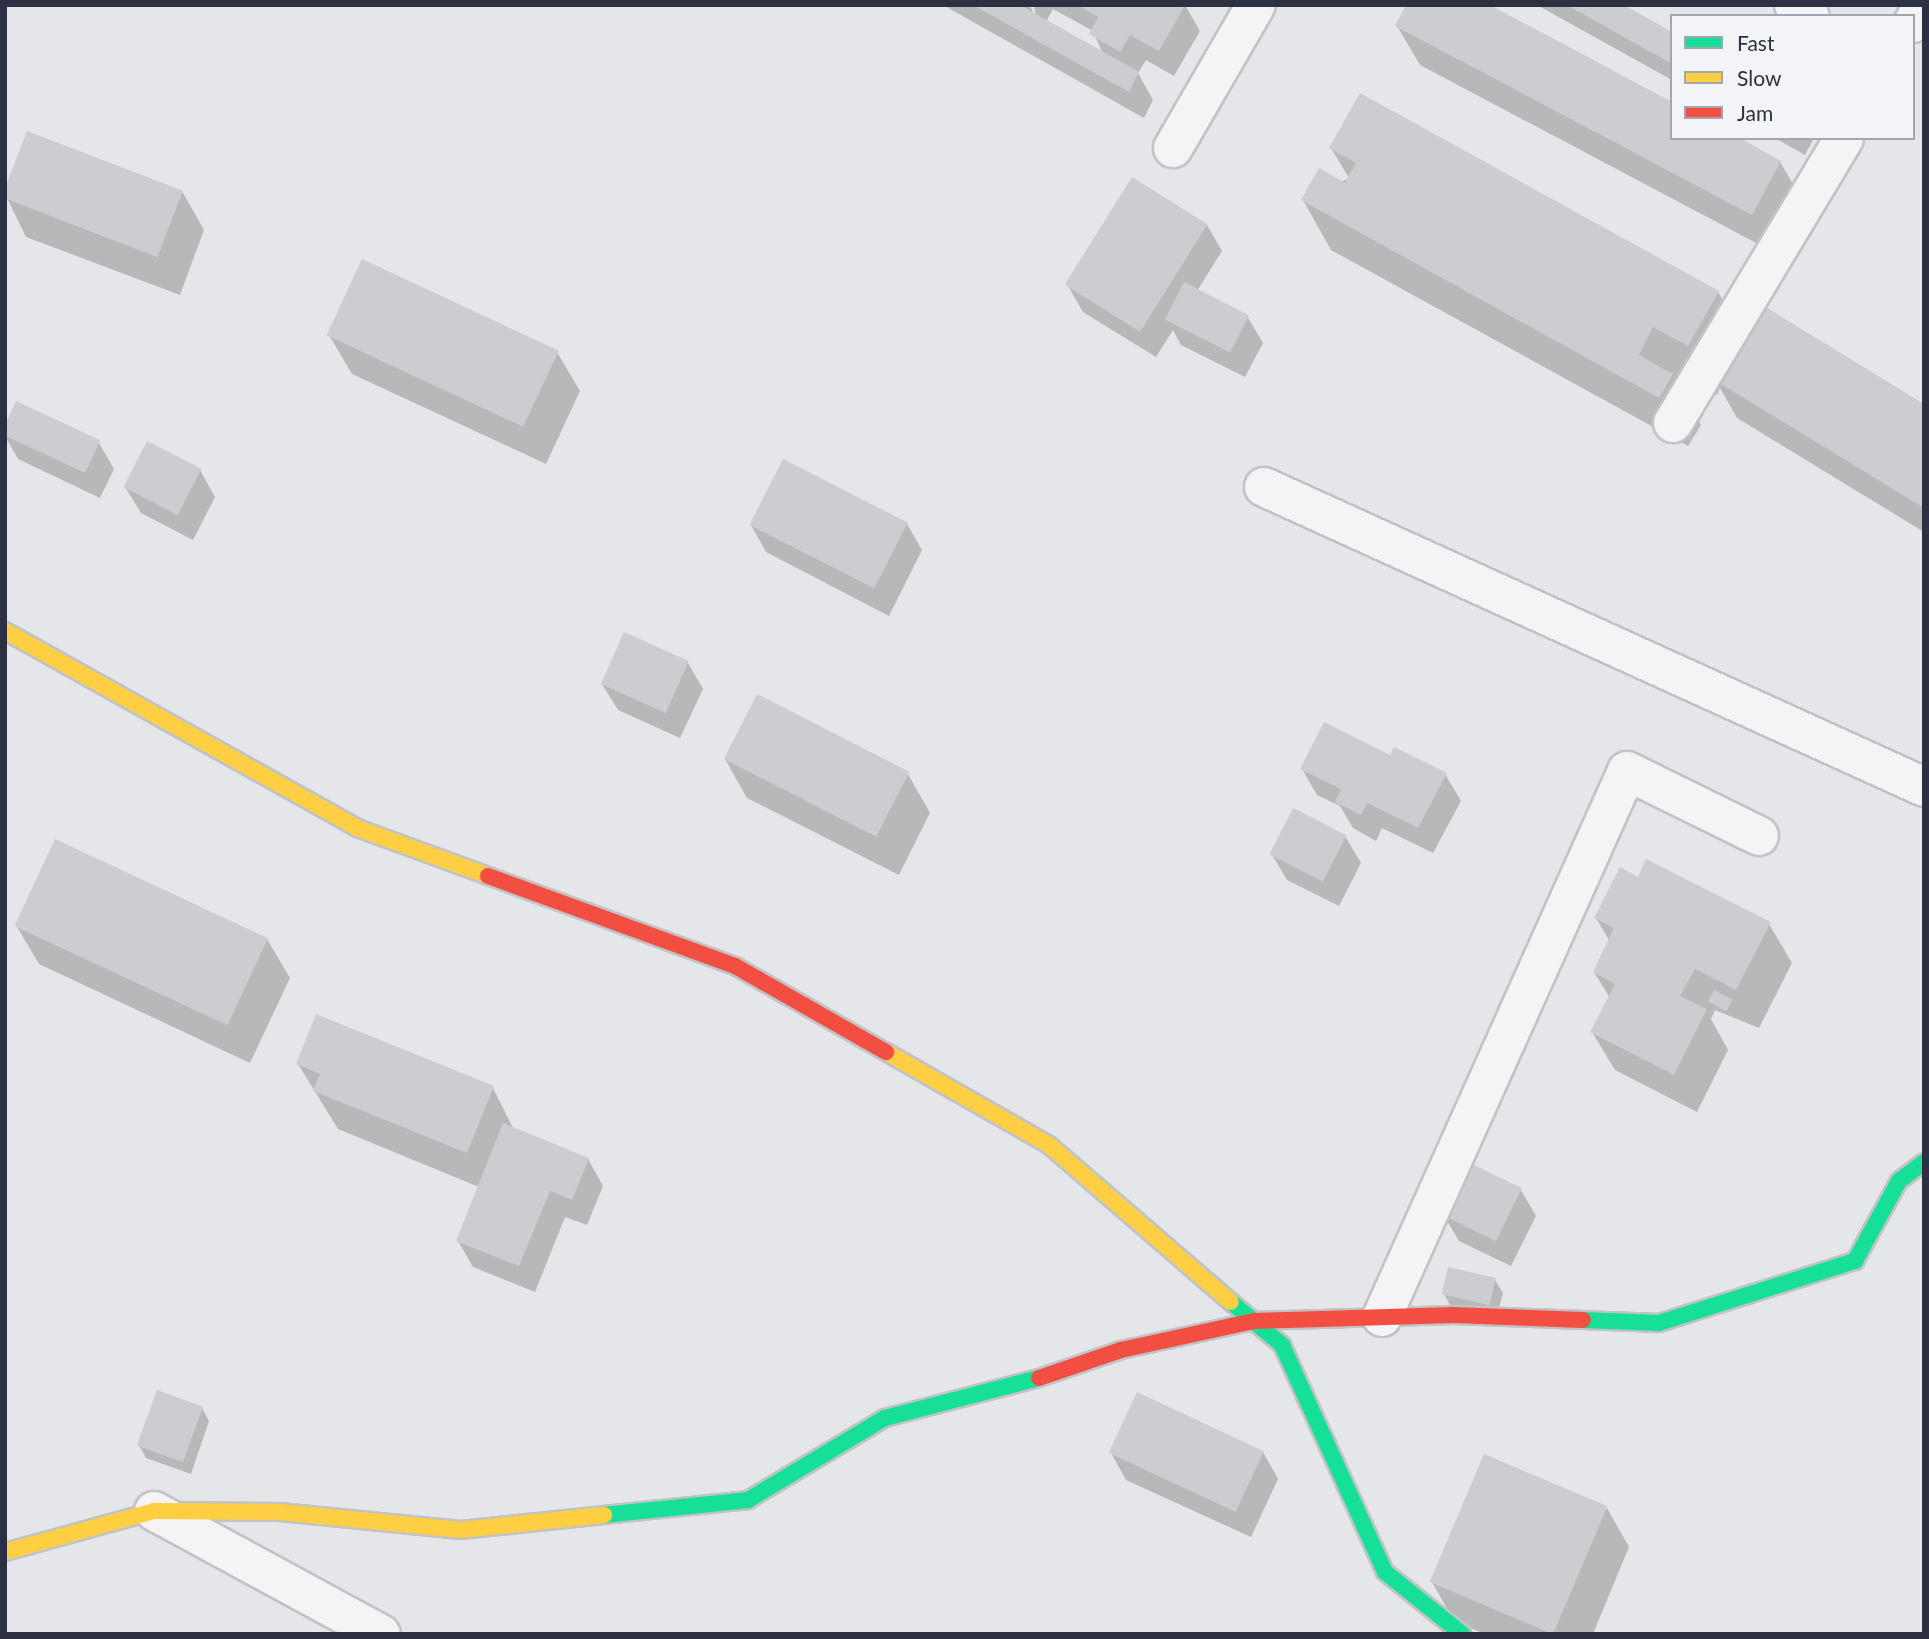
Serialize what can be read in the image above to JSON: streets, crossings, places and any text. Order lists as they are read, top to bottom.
{
  "legend": ["Fast", "Slow", "Jam"]
}
